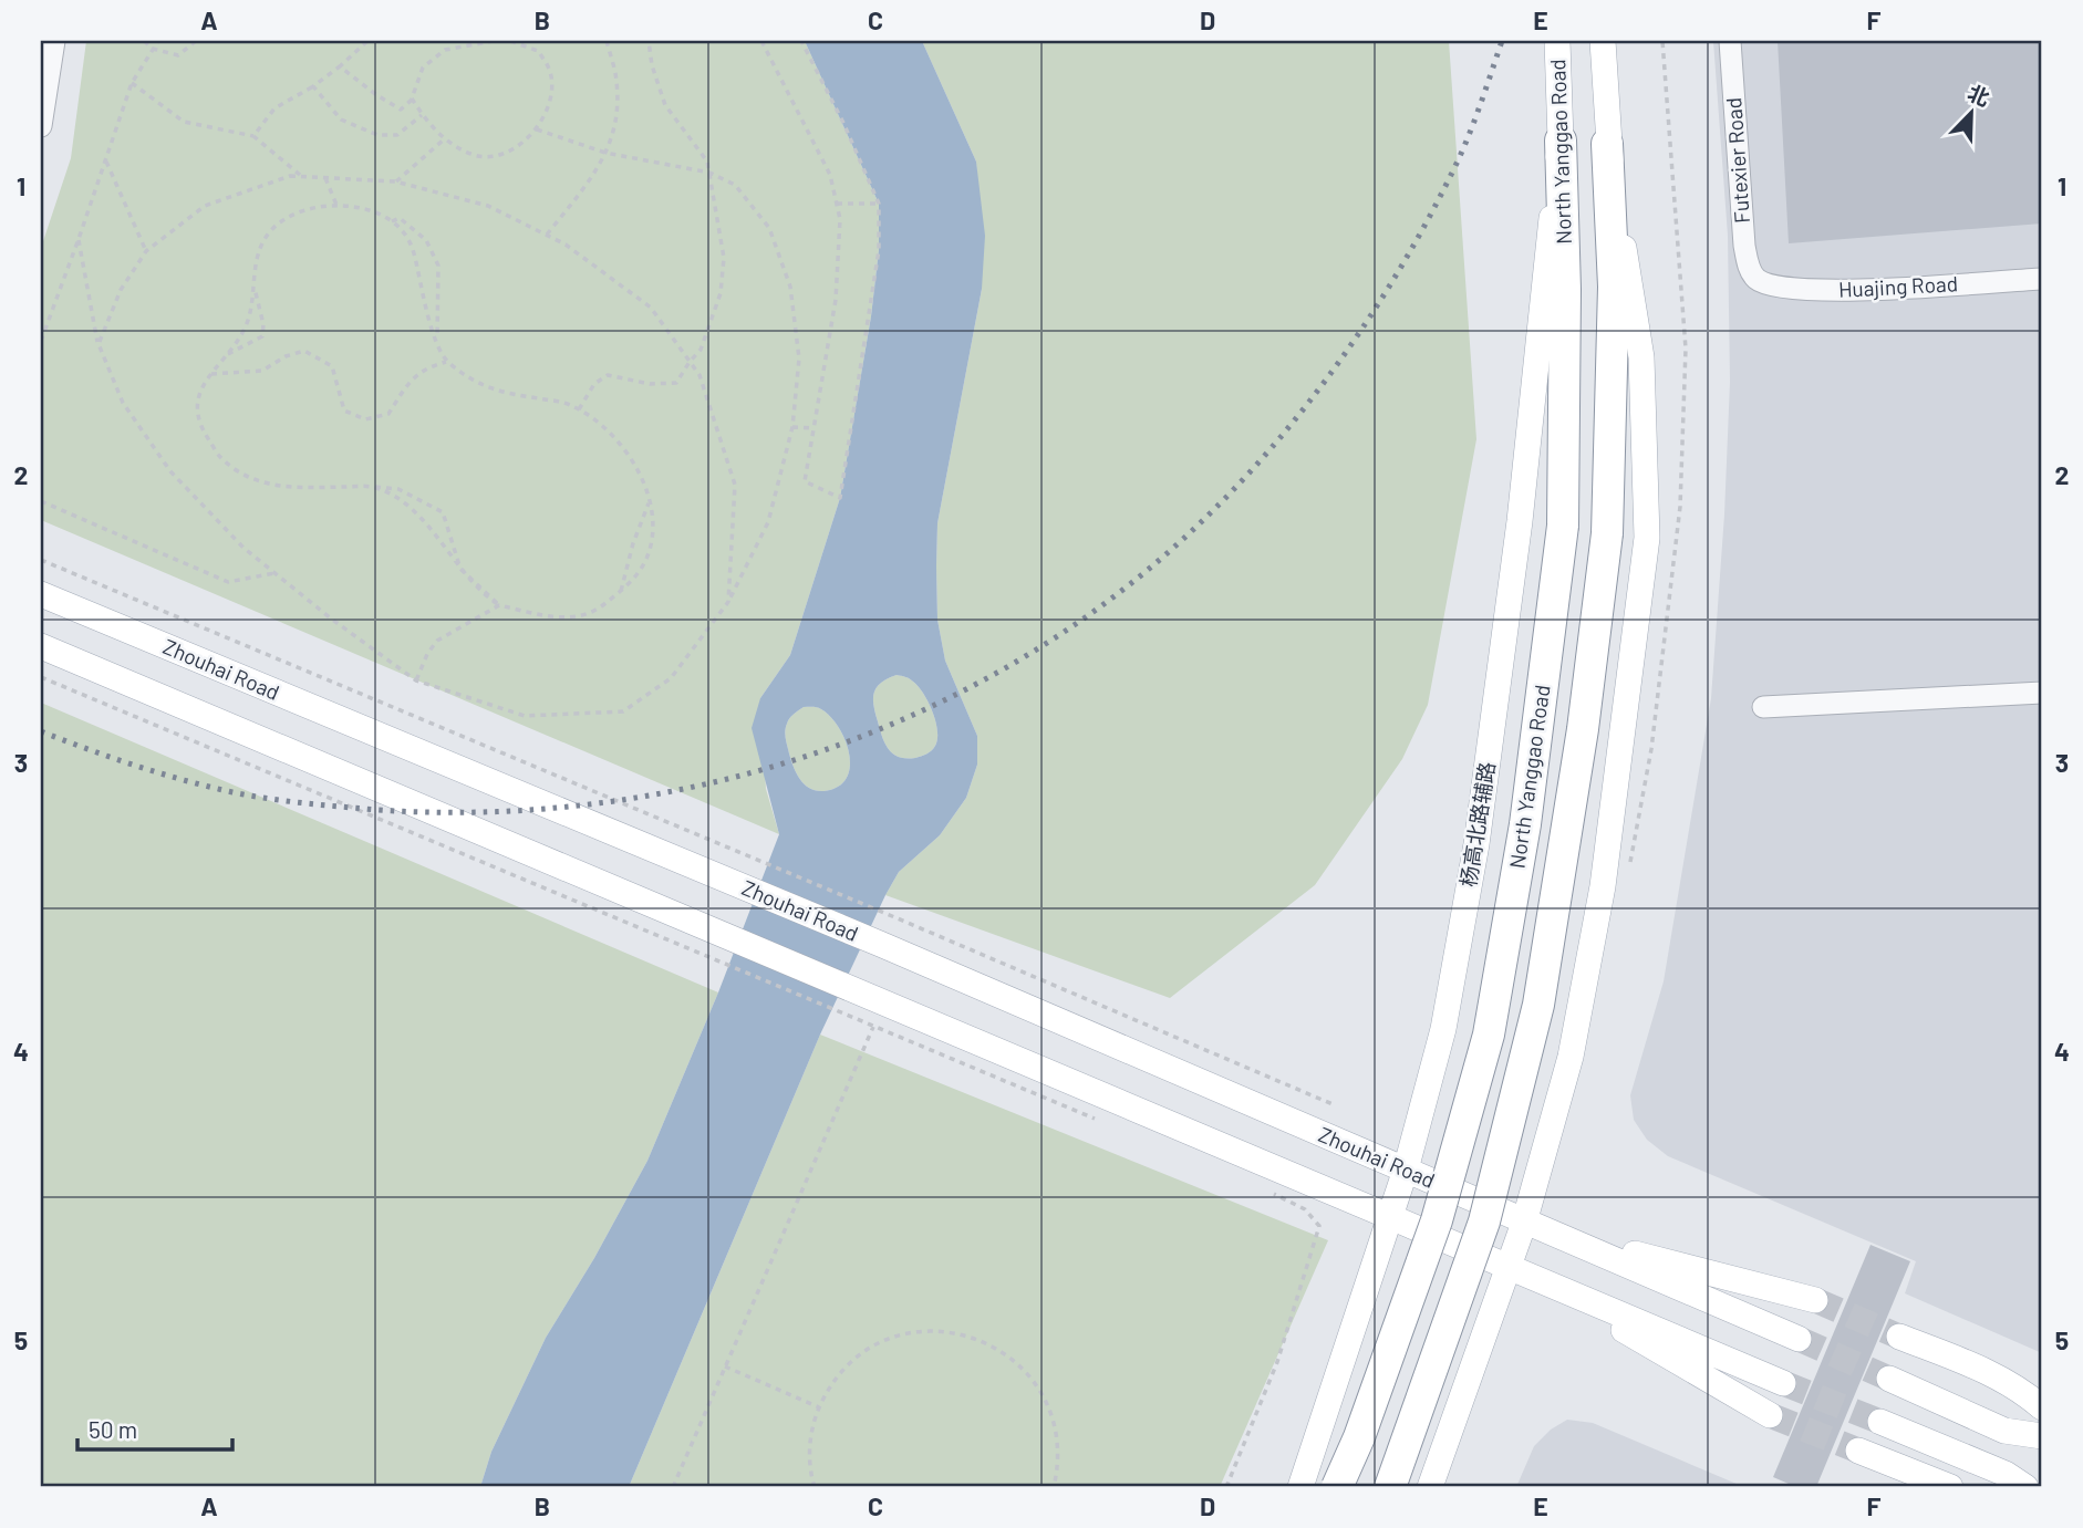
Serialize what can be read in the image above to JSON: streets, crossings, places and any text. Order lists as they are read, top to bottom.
{
  "streets": {
    "highway": ["North Yanggao Road"],
    "main road": ["Zhouhai Road", "杨高北路辅路"],
    "street": ["Futexier Road", "Huajing Road"]
  },
  "crossings": [
    ["North Yanggao Road", "杨高北路辅路"],
    ["Futexier Road", "Huajing Road"],
    ["Zhouhai Road", "杨高北路辅路"]
  ],
  "scale_bar": "50 m",
  "north": "top right",
  "grid": {
    "columns": [
      "A",
      "B",
      "C",
      "D",
      "E",
      "F"
    ],
    "rows": [
      "1",
      "2",
      "3",
      "4",
      "5"
    ]
  }
}
